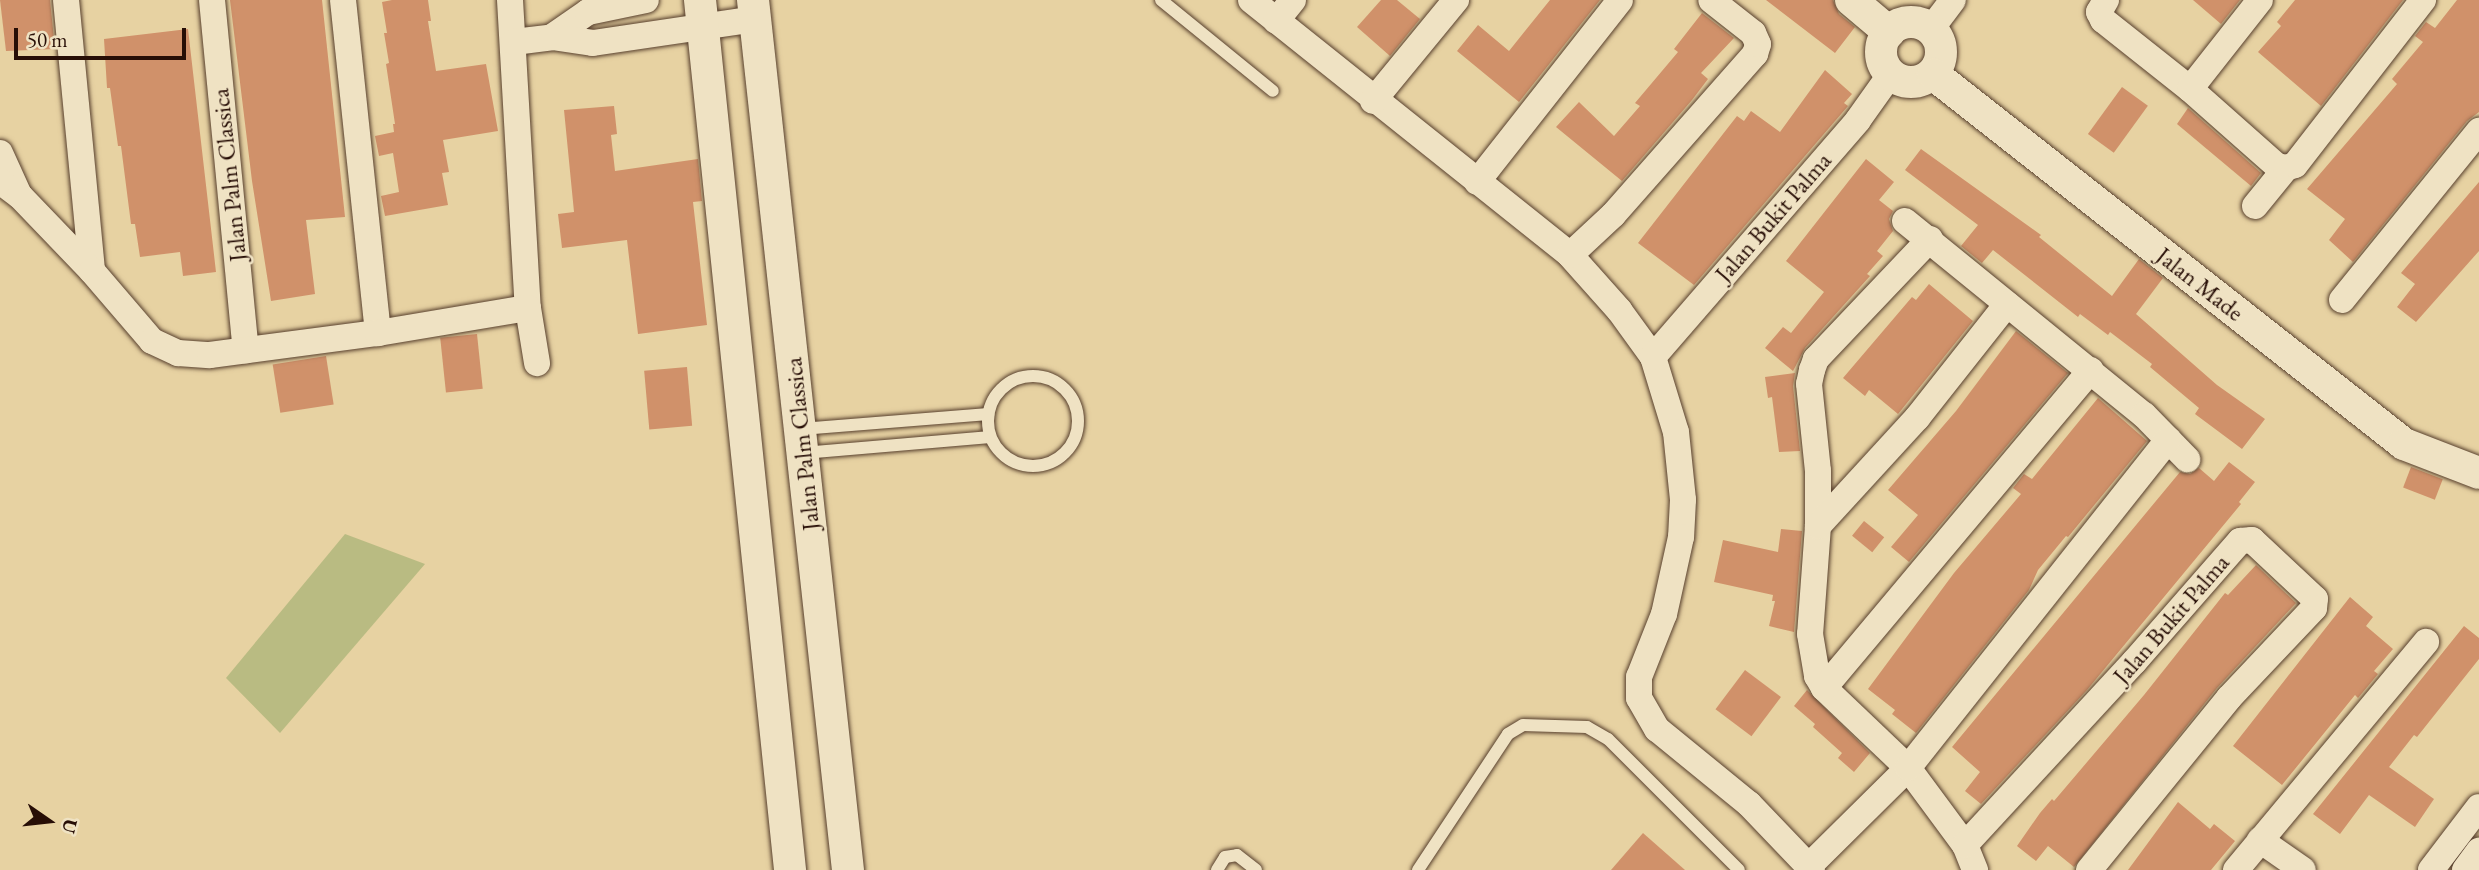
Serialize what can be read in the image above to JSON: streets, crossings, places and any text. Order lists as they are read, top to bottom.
{
  "streets": {
    "street": ["Jalan Palm Classica", "Jalan Bukit Palma", "Jalan Made"]
  },
  "crossings": [
    ["Jalan Bukit Palma", "Jalan Made"]
  ],
  "scale_bar": "50 m",
  "north": "right"
}
